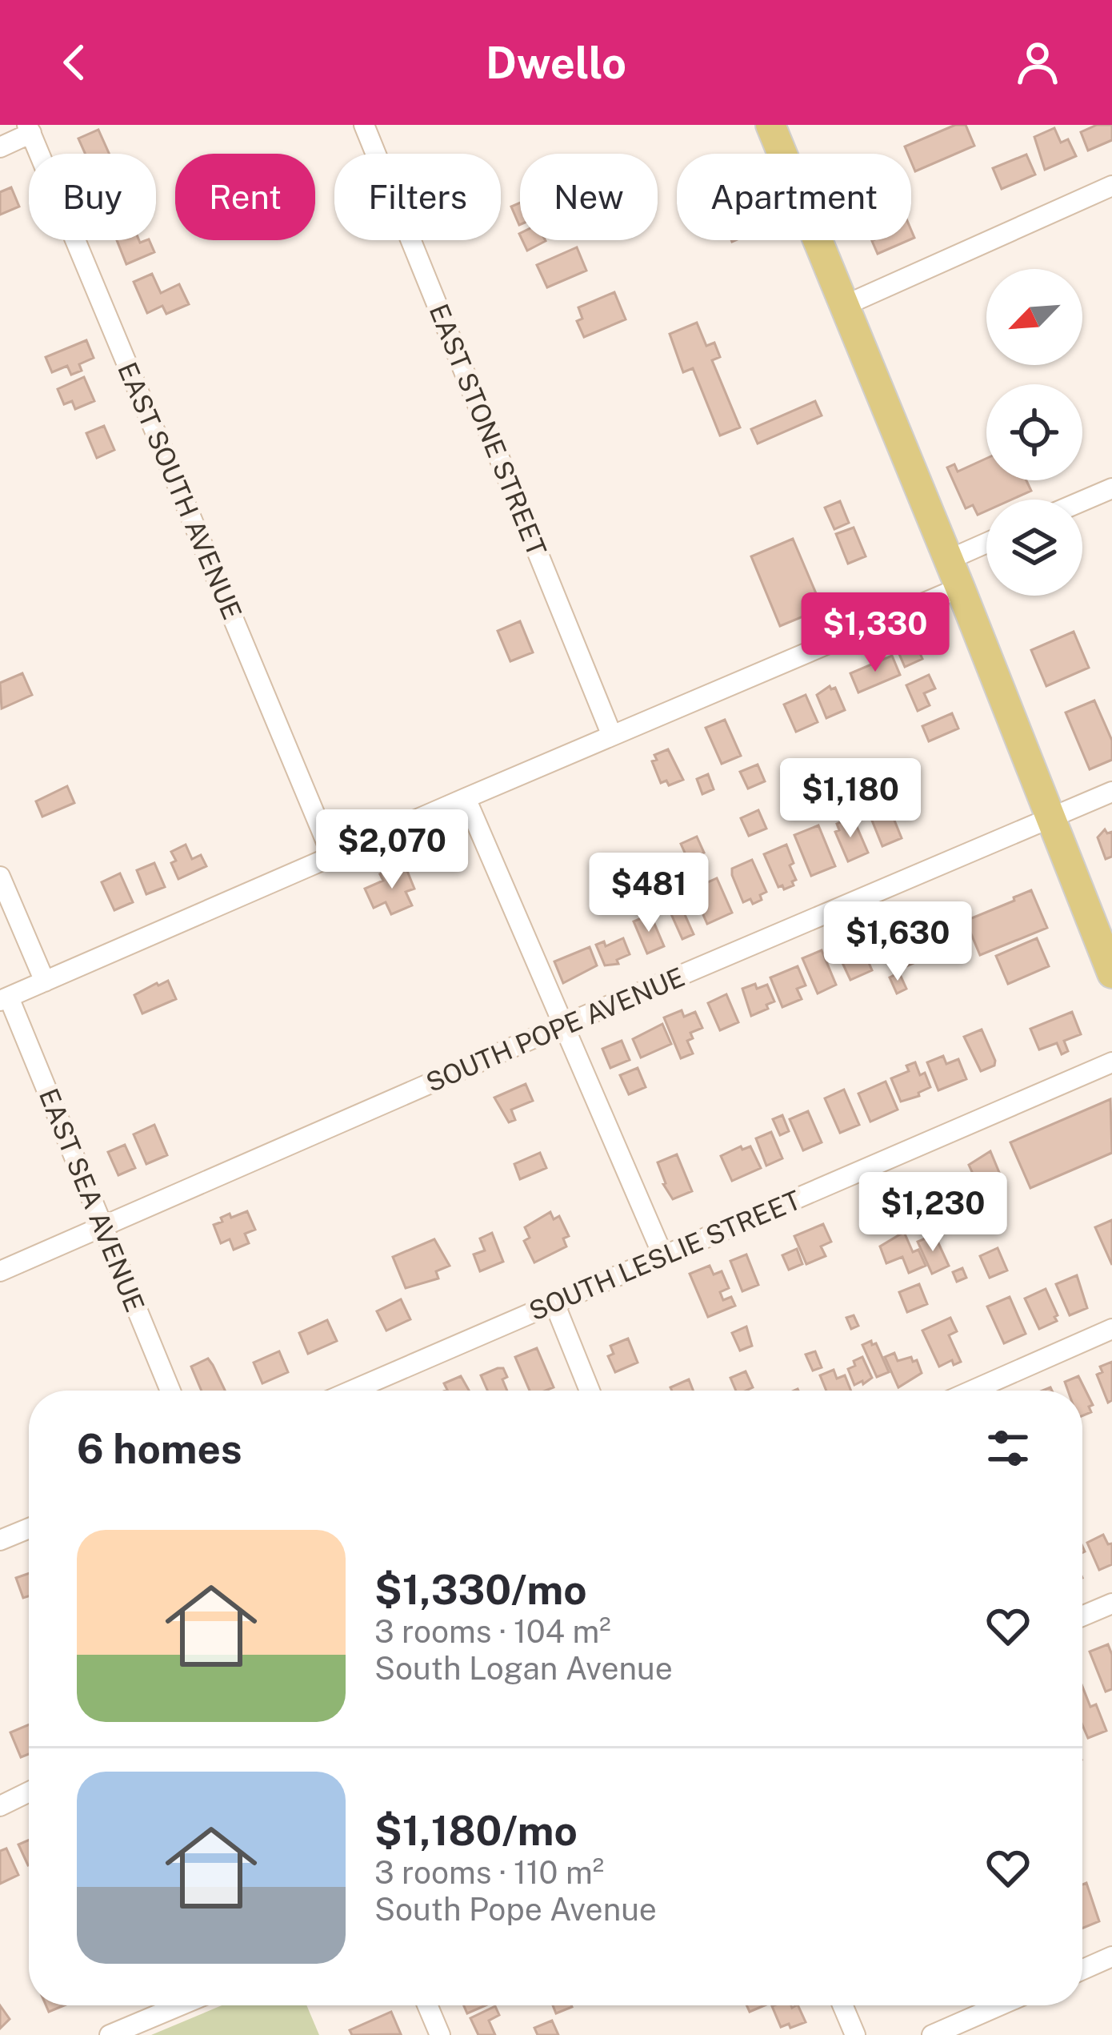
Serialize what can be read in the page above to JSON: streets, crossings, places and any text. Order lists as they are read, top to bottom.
{
  "streets": {
    "street": [
      "EAST STONE STREET",
      "EAST SOUTH AVENUE",
      "SOUTH POPE AVENUE",
      "EAST SEA AVENUE",
      "SOUTH LESLIE STREET"
    ]
  },
  "crossings": [
    ["SOUTH POPE AVENUE", "EAST SEA AVENUE"]
  ],
  "north": "bottom left",
  "page": {
    "header": "Dwello",
    "chip": [
      "Buy",
      "Rent",
      "Filters",
      "New",
      "Apartment"
    ],
    "price": [
      "$1,330",
      "$1,180",
      "$2,070",
      "$481",
      "$1,630",
      "$1,230"
    ],
    "heading": "6 homes",
    "list": [
      {
        "name": "$1,330/mo",
        "note": "3 rooms · 104 m² · South Logan Avenue"
      },
      {
        "name": "$1,180/mo",
        "note": "3 rooms · 110 m² · South Pope Avenue"
      }
    ]
  }
}
